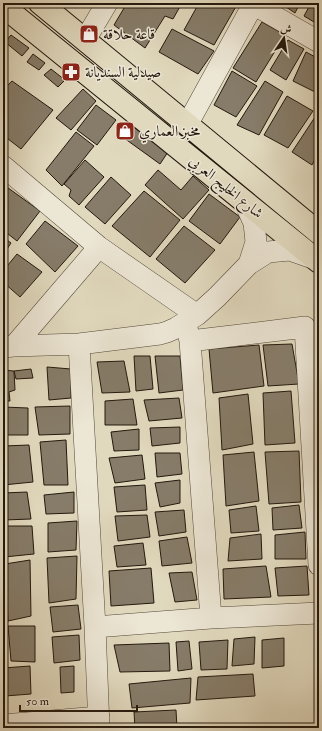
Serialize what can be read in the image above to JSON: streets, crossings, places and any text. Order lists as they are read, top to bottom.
{
  "streets": {
    "main road": ["شارع الخليج العربي"]
  },
  "places": {
    "shop": ["قاعة حلاقة", "مخبز العماري"],
    "pharmacy": ["صيدلية السنديانة"]
  },
  "scale_bar": "50 m",
  "north": "top"
}
